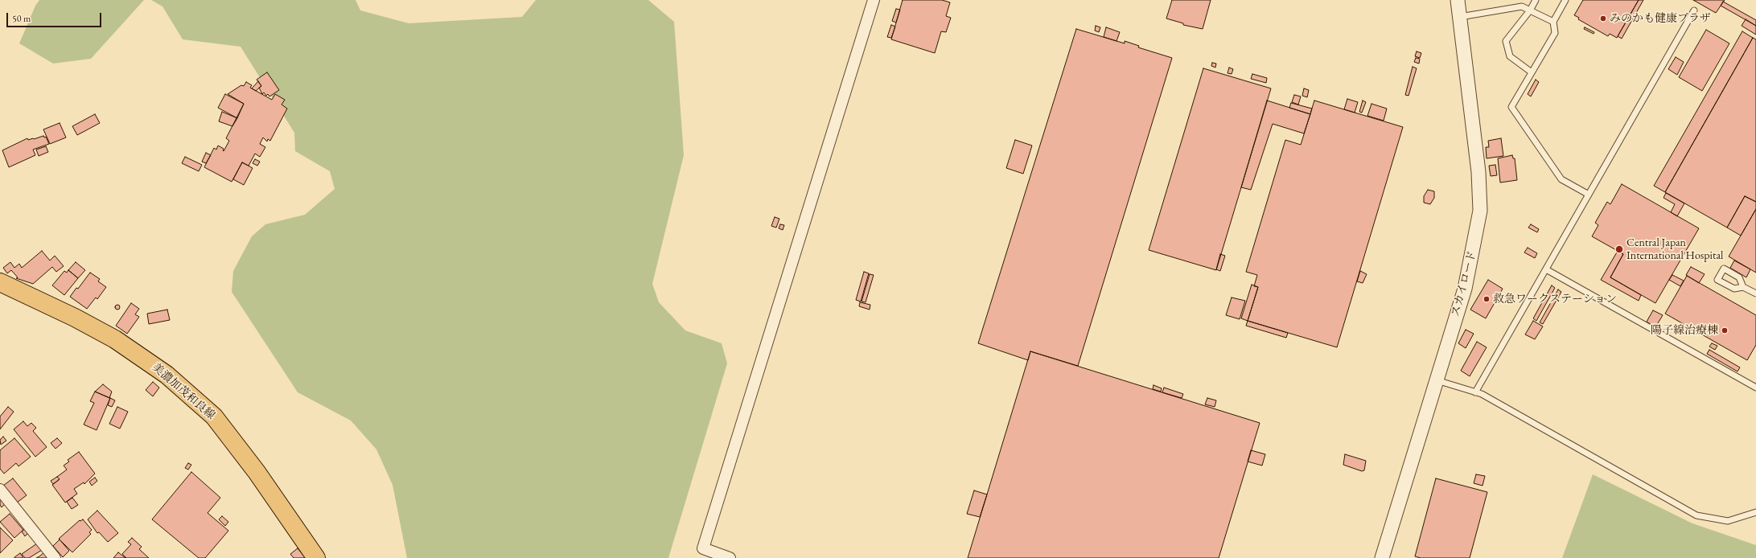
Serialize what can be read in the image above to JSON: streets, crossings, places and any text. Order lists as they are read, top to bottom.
{
  "streets": {
    "main road": ["美濃加茂和良線"],
    "street": ["スカイロード"]
  },
  "places": [
    "みのかも健康プラザ",
    "Central Japan International Hospital",
    "救急ワークステーション",
    "陽子線治療棟"
  ],
  "scale_bar": "50 m"
}
